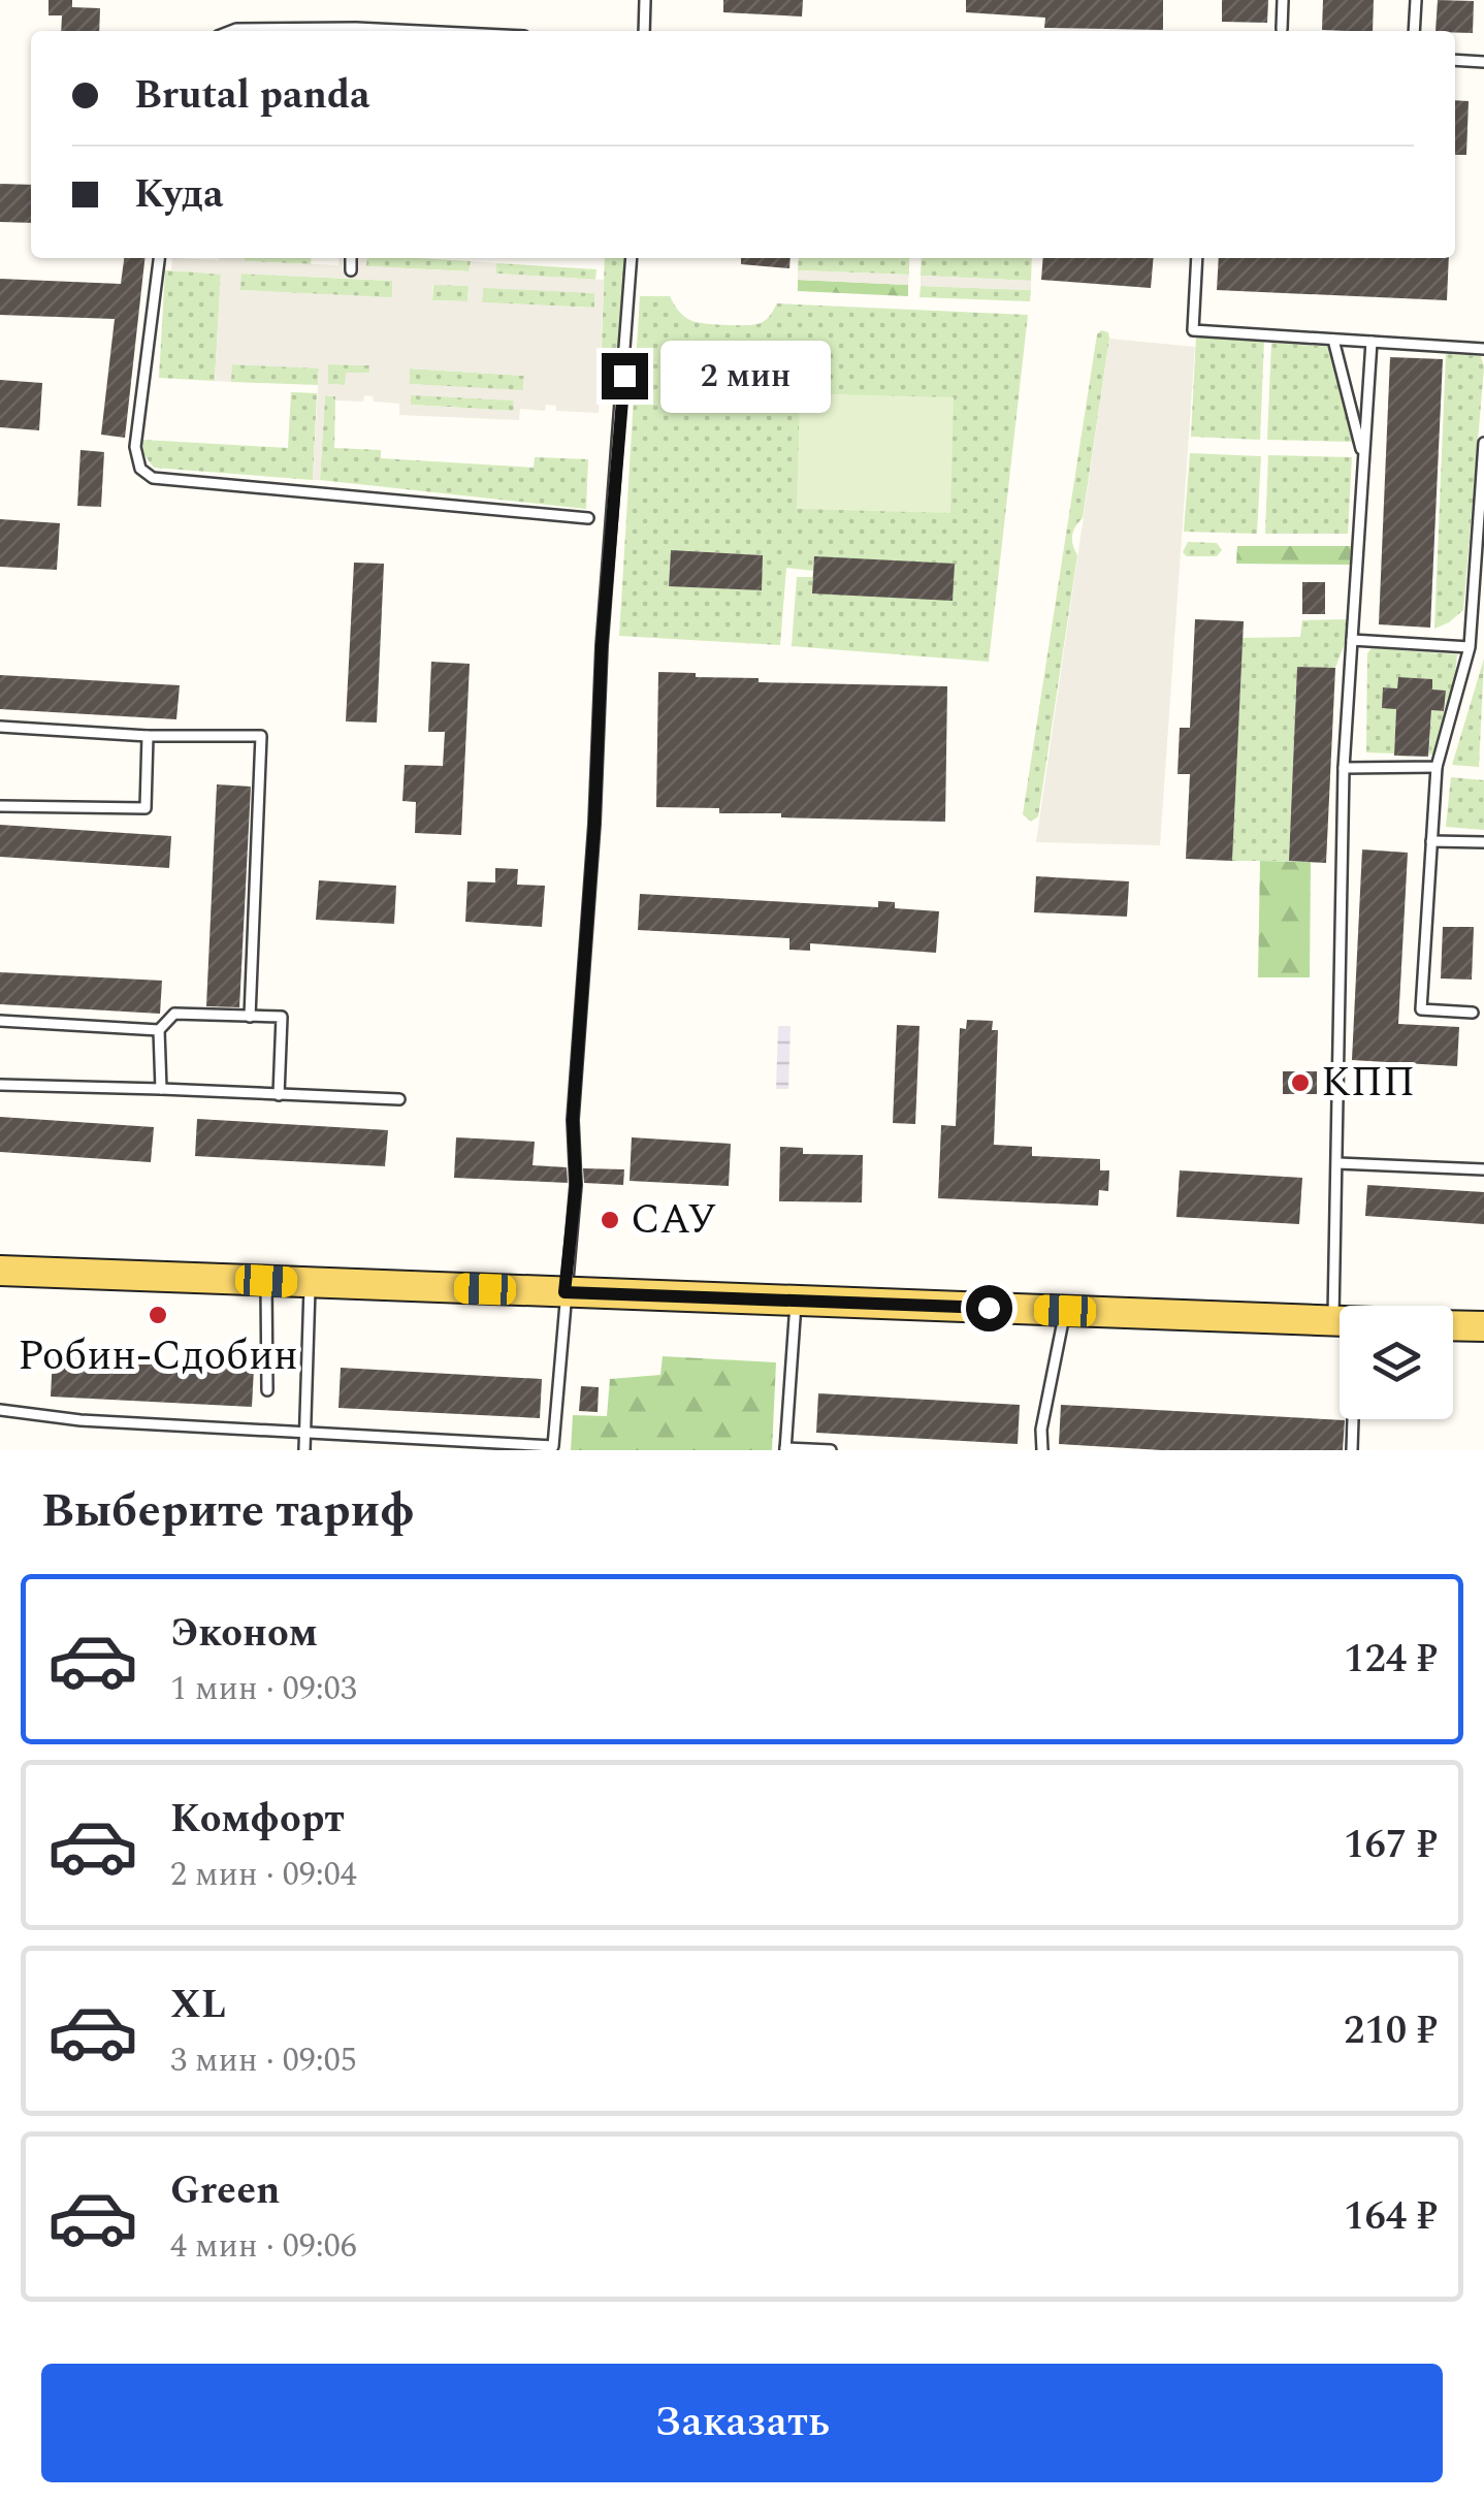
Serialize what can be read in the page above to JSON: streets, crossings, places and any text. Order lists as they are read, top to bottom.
{
  "places": ["КПП", "САУ", "Робин-Сдобин"],
  "page": {
    "banner": ["Brutal panda", "Куда"],
    "bubble": "2 мин",
    "heading": "Выберите тариф",
    "list": [
      {
        "name": "Эконом",
        "note": "1 мин · 09:03",
        "value": "124 ₽"
      },
      {
        "name": "Комфорт",
        "note": "2 мин · 09:04",
        "value": "167 ₽"
      },
      {
        "name": "XL",
        "note": "3 мин · 09:05",
        "value": "210 ₽"
      },
      {
        "name": "Green",
        "note": "4 мин · 09:06",
        "value": "164 ₽"
      }
    ],
    "buttons": "Заказать"
  }
}
